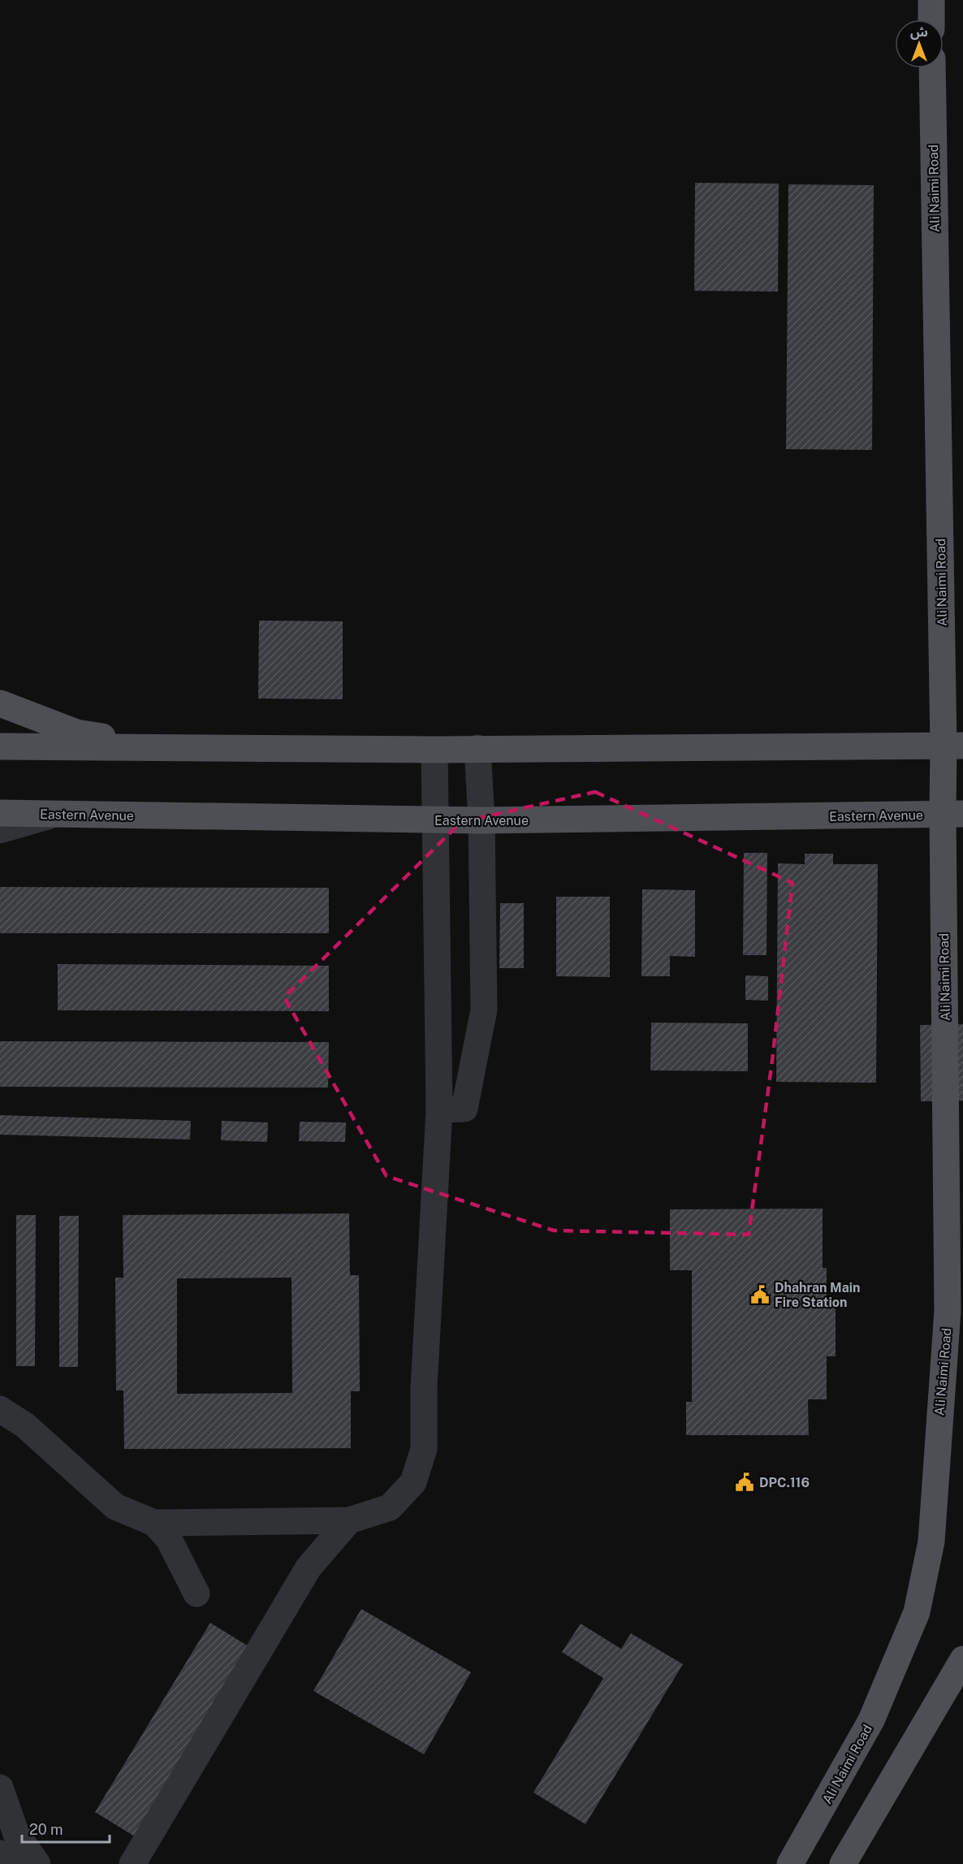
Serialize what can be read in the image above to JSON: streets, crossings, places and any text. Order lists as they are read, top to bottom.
{
  "streets": {
    "main road": ["Ali Naimi Road", "Eastern Avenue"]
  },
  "crossings": [
    ["Ali Naimi Road", "Eastern Avenue"]
  ],
  "places": {
    "public building": ["Dhahran Main Fire Station", "DPC.116"]
  },
  "scale_bar": "20 m",
  "north": "top"
}
